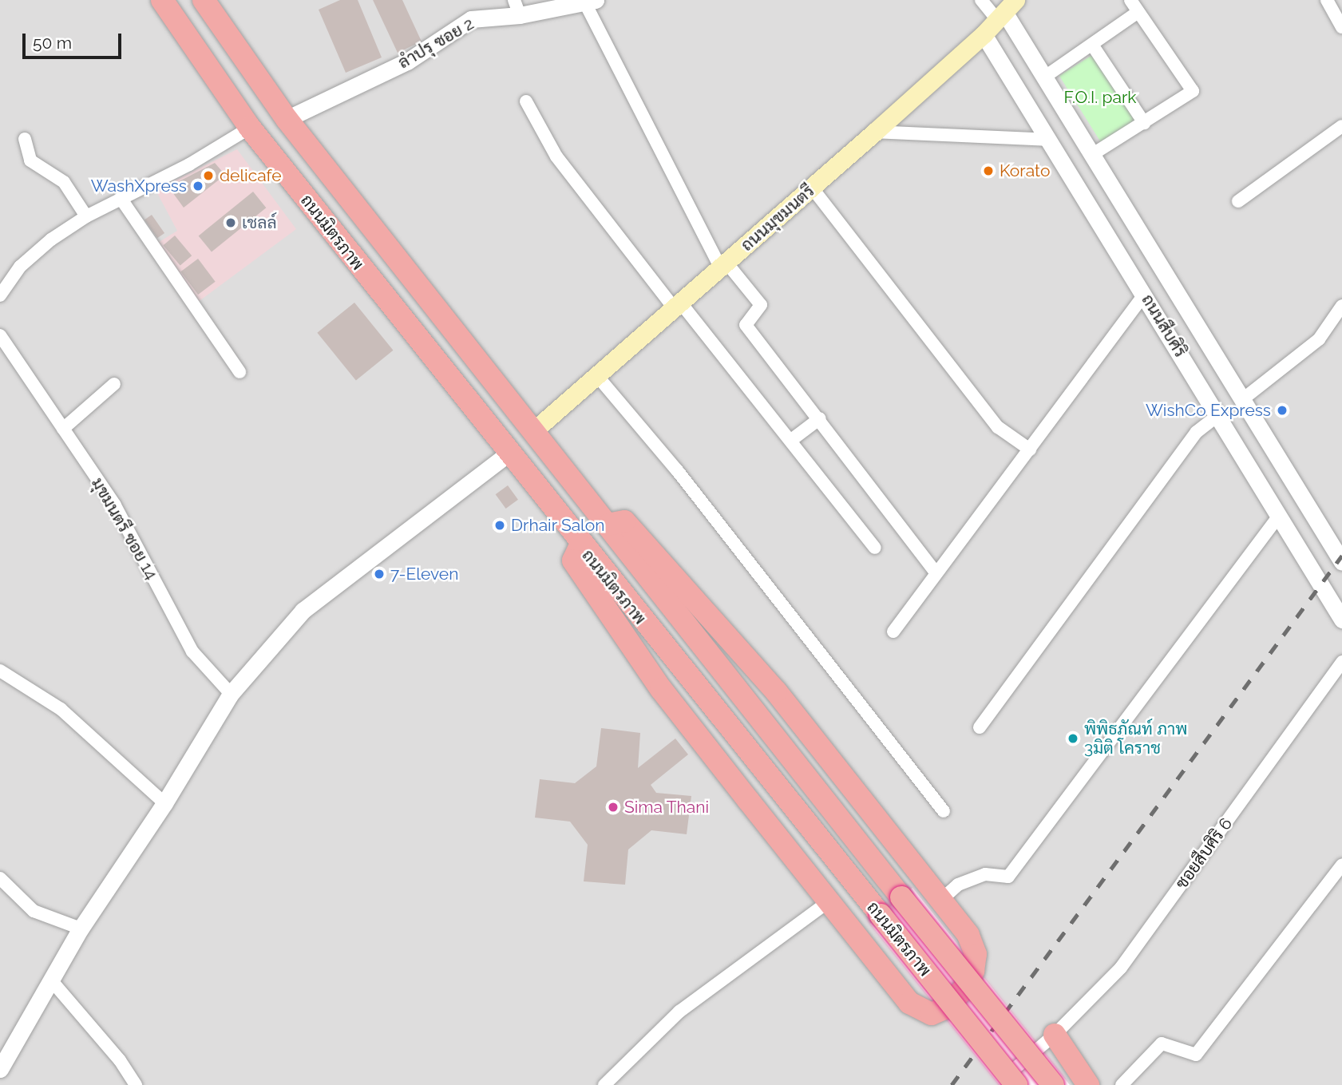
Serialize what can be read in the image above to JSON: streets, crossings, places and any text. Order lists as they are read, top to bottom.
{
  "streets": {
    "highway": ["ถนนมิตรภาพ"],
    "main road": ["ถนนมุขมนตรี"],
    "street": [
      "ลำปรุ ซอย 2",
      "ถนนสืบศิริ",
      "มุขมนตรี ซอย 14",
      "ซอยสืบศิริ 6"
    ]
  },
  "crossings": [
    ["ลำปรุ ซอย 2", "ถนนมิตรภาพ"],
    ["ถนนมุขมนตรี", "ถนนมิตรภาพ"],
    ["ถนนมุขมนตรี", "ถนนสืบศิริ"]
  ],
  "parks": ["F.O.I. park"],
  "places": [
    "Korato",
    "delicafe",
    "WashXpress",
    "เชลล์",
    "WishCo Express",
    "Drhair Salon",
    "7-Eleven",
    "พิพิธภัณท์ ภาพ 3มิติ โคราช",
    "Sima Thani"
  ],
  "scale_bar": "50 m"
}
